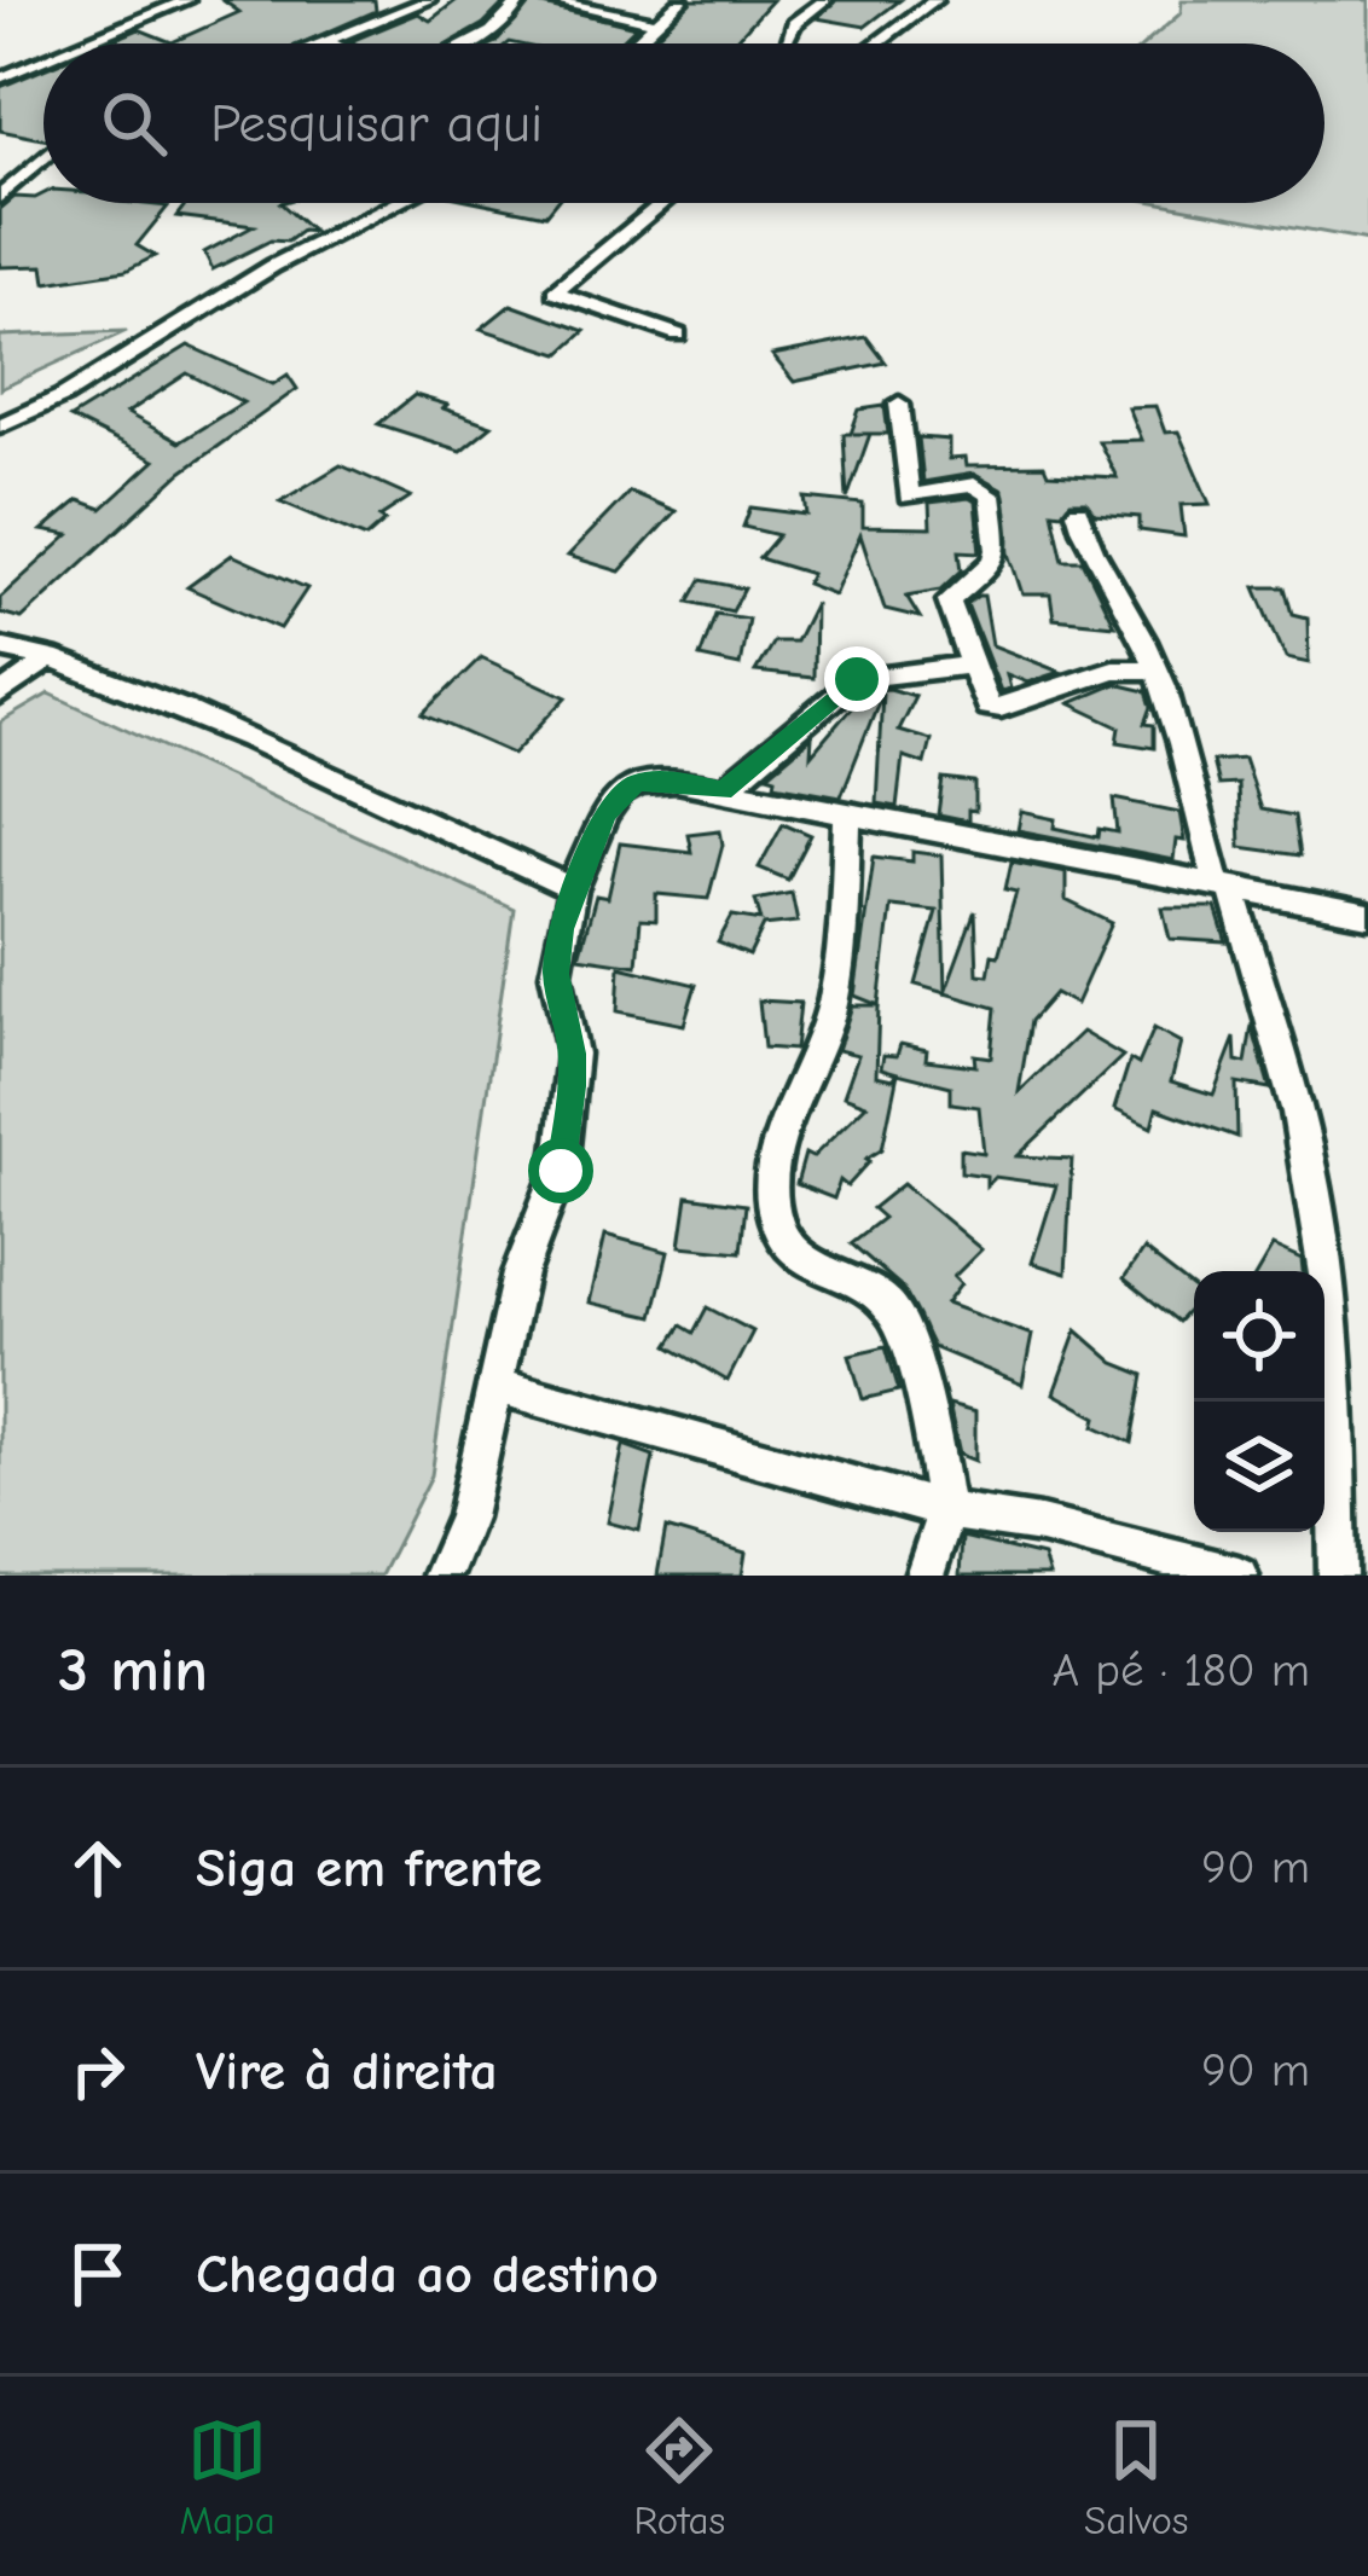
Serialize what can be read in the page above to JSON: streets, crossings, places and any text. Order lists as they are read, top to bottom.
{
  "page": {
    "search": "Pesquisar aqui",
    "heading": ["3 min", "A pé · 180 m"],
    "list": [
      ["Siga em frente", "90 m"],
      ["Vire à direita", "90 m"],
      "Chegada ao destino"
    ],
    "nav": ["Mapa", "Rotas", "Salvos"]
  }
}
